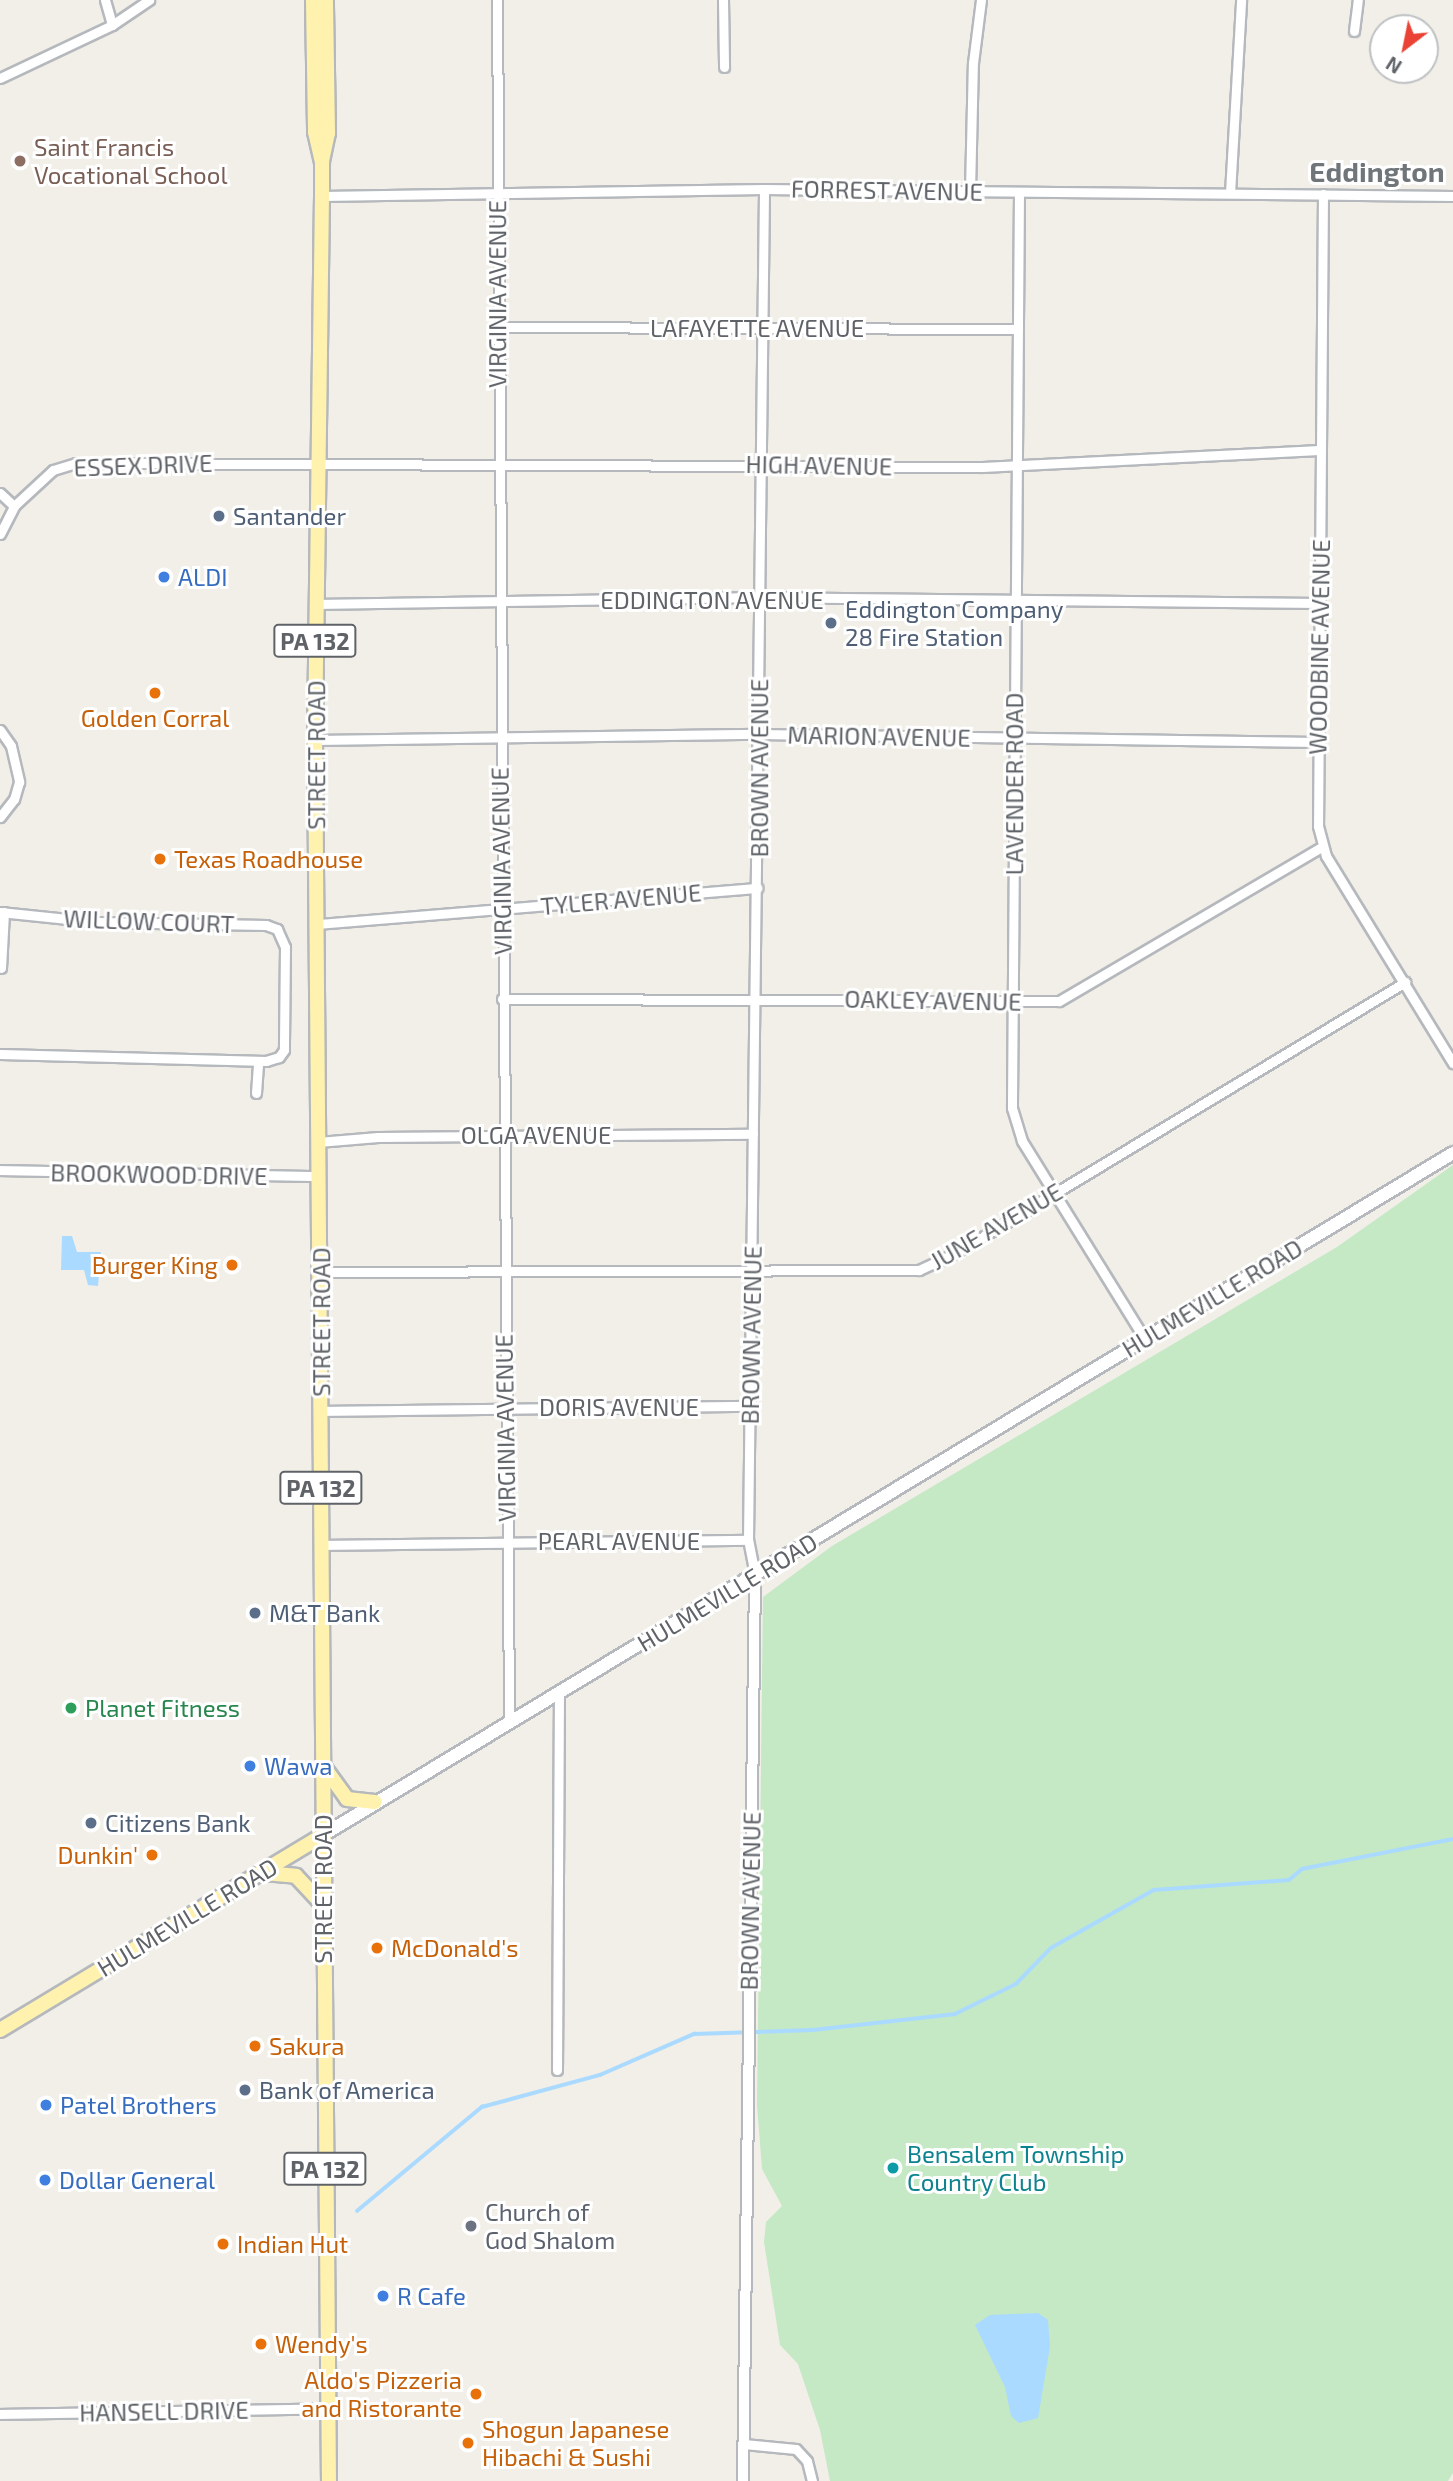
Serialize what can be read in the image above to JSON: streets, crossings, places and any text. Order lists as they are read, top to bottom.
{
  "streets": {
    "main road": ["PA 132", "STREET ROAD", "HULMEVILLE ROAD"],
    "street": [
      "FORREST AVENUE",
      "VIRGINIA AVENUE",
      "LAFAYETTE AVENUE",
      "ESSEX DRIVE",
      "HIGH AVENUE",
      "EDDINGTON AVENUE",
      "WOODBINE AVENUE",
      "MARION AVENUE",
      "BROWN AVENUE",
      "LAVENDER ROAD",
      "TYLER AVENUE",
      "WILLOW COURT",
      "OAKLEY AVENUE",
      "OLGA AVENUE",
      "BROOKWOOD DRIVE",
      "JUNE AVENUE",
      "DORIS AVENUE",
      "PEARL AVENUE",
      "HANSELL DRIVE"
    ]
  },
  "crossings": [
    ["FORREST AVENUE", "VIRGINIA AVENUE"],
    ["FORREST AVENUE", "WOODBINE AVENUE"],
    ["FORREST AVENUE", "STREET ROAD"],
    ["FORREST AVENUE", "BROWN AVENUE"],
    ["FORREST AVENUE", "LAVENDER ROAD"],
    ["VIRGINIA AVENUE", "LAFAYETTE AVENUE"],
    ["VIRGINIA AVENUE", "HIGH AVENUE"],
    ["VIRGINIA AVENUE", "EDDINGTON AVENUE"],
    ["VIRGINIA AVENUE", "MARION AVENUE"],
    ["VIRGINIA AVENUE", "TYLER AVENUE"],
    ["VIRGINIA AVENUE", "OAKLEY AVENUE"],
    ["VIRGINIA AVENUE", "OLGA AVENUE"],
    ["VIRGINIA AVENUE", "JUNE AVENUE"],
    ["VIRGINIA AVENUE", "HULMEVILLE ROAD"],
    ["VIRGINIA AVENUE", "DORIS AVENUE"],
    ["VIRGINIA AVENUE", "PEARL AVENUE"],
    ["LAFAYETTE AVENUE", "BROWN AVENUE"],
    ["LAFAYETTE AVENUE", "LAVENDER ROAD"],
    ["ESSEX DRIVE", "HIGH AVENUE"],
    ["ESSEX DRIVE", "STREET ROAD"],
    ["HIGH AVENUE", "WOODBINE AVENUE"],
    ["HIGH AVENUE", "STREET ROAD"],
    ["HIGH AVENUE", "BROWN AVENUE"],
    ["HIGH AVENUE", "LAVENDER ROAD"],
    ["EDDINGTON AVENUE", "WOODBINE AVENUE"],
    ["EDDINGTON AVENUE", "STREET ROAD"],
    ["EDDINGTON AVENUE", "BROWN AVENUE"],
    ["EDDINGTON AVENUE", "LAVENDER ROAD"],
    ["WOODBINE AVENUE", "MARION AVENUE"],
    ["WOODBINE AVENUE", "OAKLEY AVENUE"],
    ["WOODBINE AVENUE", "JUNE AVENUE"],
    ["MARION AVENUE", "STREET ROAD"],
    ["MARION AVENUE", "BROWN AVENUE"],
    ["MARION AVENUE", "LAVENDER ROAD"],
    ["STREET ROAD", "TYLER AVENUE"],
    ["STREET ROAD", "OLGA AVENUE"],
    ["STREET ROAD", "BROOKWOOD DRIVE"],
    ["STREET ROAD", "JUNE AVENUE"],
    ["STREET ROAD", "HULMEVILLE ROAD"],
    ["STREET ROAD", "DORIS AVENUE"],
    ["STREET ROAD", "PEARL AVENUE"],
    ["STREET ROAD", "HANSELL DRIVE"],
    ["BROWN AVENUE", "TYLER AVENUE"],
    ["BROWN AVENUE", "OAKLEY AVENUE"],
    ["BROWN AVENUE", "OLGA AVENUE"],
    ["BROWN AVENUE", "JUNE AVENUE"],
    ["BROWN AVENUE", "HULMEVILLE ROAD"],
    ["BROWN AVENUE", "DORIS AVENUE"],
    ["BROWN AVENUE", "PEARL AVENUE"],
    ["LAVENDER ROAD", "OAKLEY AVENUE"],
    ["LAVENDER ROAD", "JUNE AVENUE"],
    ["LAVENDER ROAD", "HULMEVILLE ROAD"]
  ],
  "districts": ["Eddington"],
  "places": [
    "Saint Francis Vocational School",
    "Santander",
    "ALDI",
    "Eddington Company 28 Fire Station",
    "Golden Corral",
    "Texas Roadhouse",
    "Burger King",
    "M&T Bank",
    "Planet Fitness",
    "Wawa",
    "Citizens Bank",
    "Dunkin'",
    "McDonald's",
    "Sakura",
    "Bank of America",
    "Patel Brothers",
    "Bensalem Township Country Club",
    "Dollar General",
    "Church of God Shalom",
    "Indian Hut",
    "R Cafe",
    "Wendy's",
    "Aldo's Pizzeria and Ristorante",
    "Shogun Japanese Hibachi & Sushi"
  ],
  "north": "bottom left"
}
